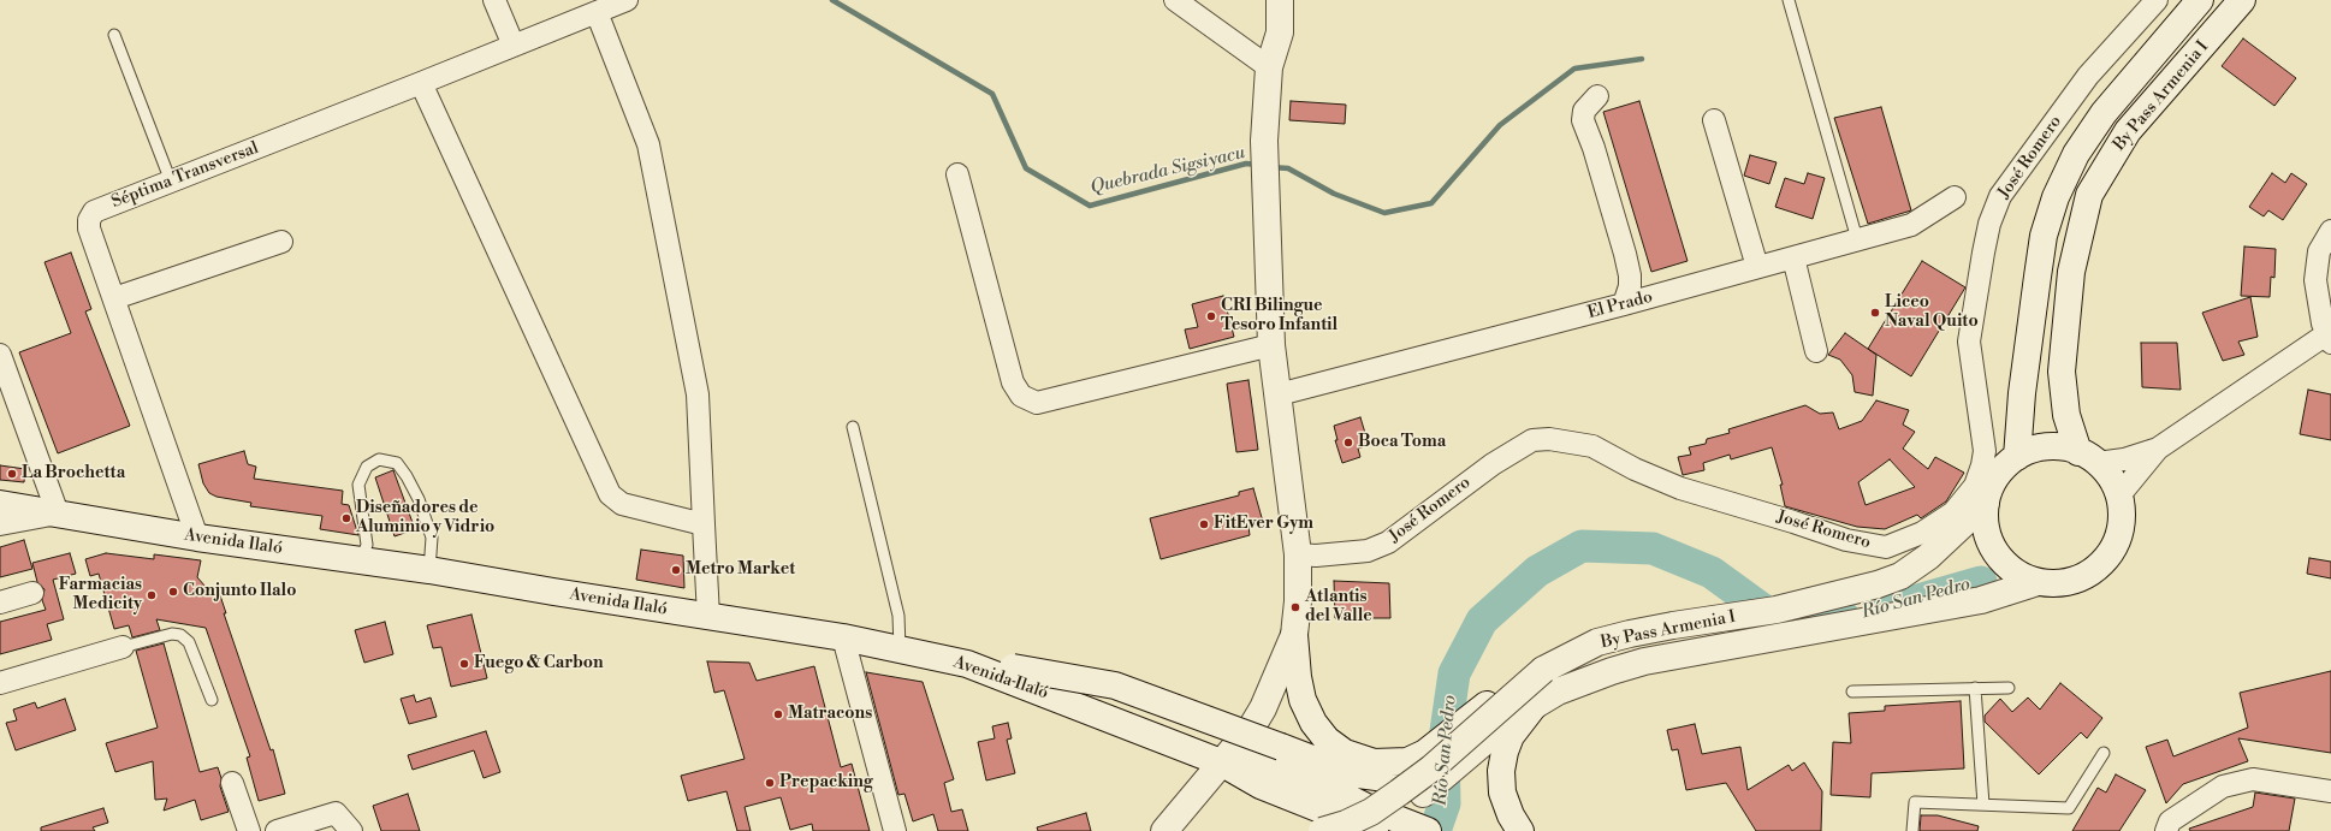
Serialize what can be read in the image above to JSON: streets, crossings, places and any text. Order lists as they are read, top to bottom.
{
  "streets": {
    "main road": ["By Pass Armenia I", "Avenida Ilaló"],
    "street": ["José Romero", "Séptima Transversal", "El Prado"]
  },
  "crossings": [
    ["Séptima Transversal", "Avenida Ilaló"]
  ],
  "water": ["Quebrada Sigsiyacu", "Río San Pedro"],
  "places": [
    "Liceo Naval Quito",
    "CRI Bilingue Tesoro Infantil",
    "Boca Toma",
    "La Brochetta",
    "Diseñadores de Aluminio y Vidrio",
    "FitEver Gym",
    "Metro Market",
    "Conjunto Ilalo",
    "Farmacias Medicity",
    "Atlantis del Valle",
    "Fuego & Carbon",
    "Matracons",
    "Prepacking"
  ]
}
